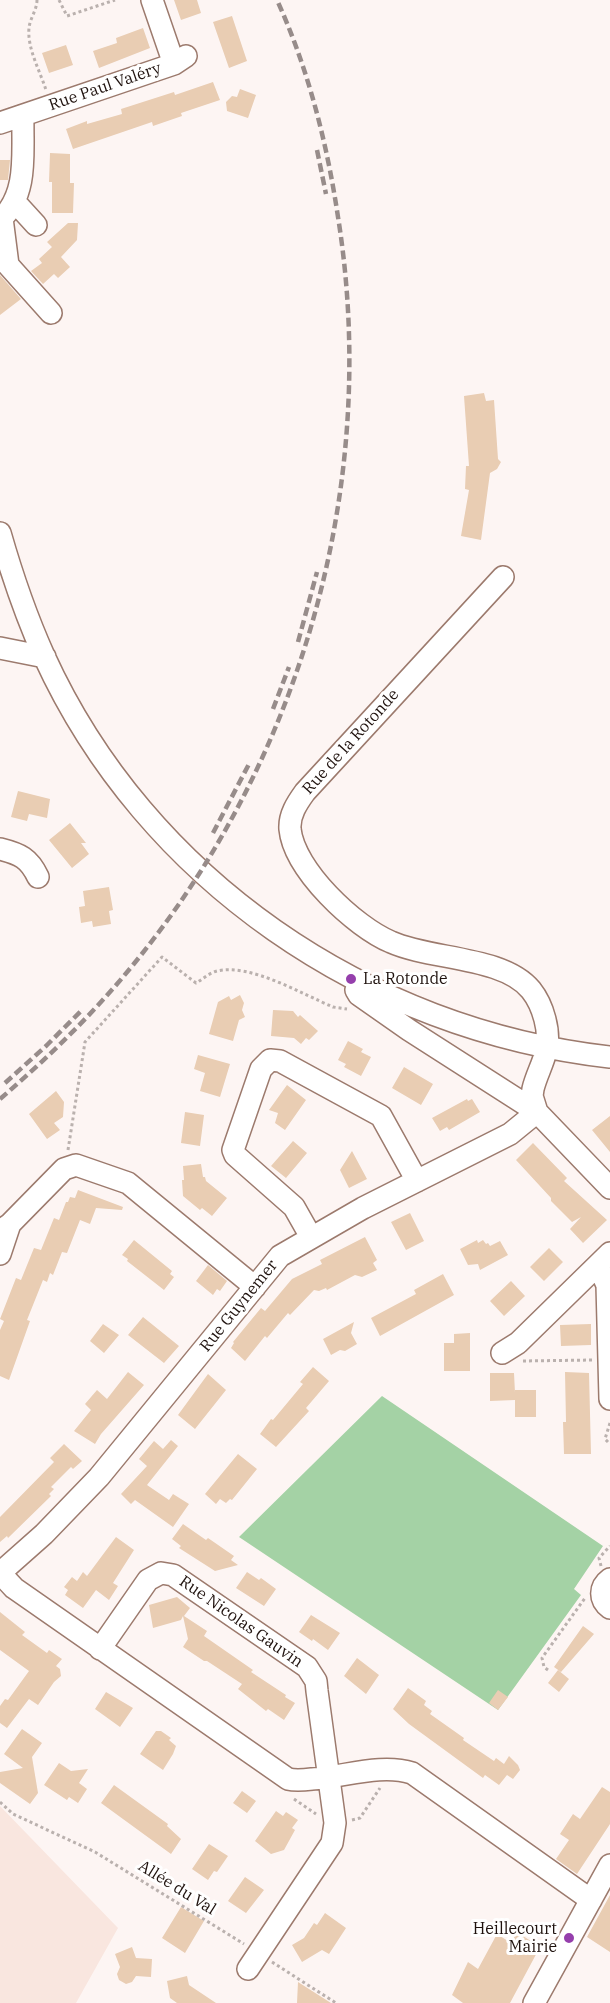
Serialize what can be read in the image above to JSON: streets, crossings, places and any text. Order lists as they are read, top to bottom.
{
  "streets": {
    "street": [
      "Rue Paul Valéry",
      "Rue de la Rotonde",
      "Rue Guynemer",
      "Rue Nicolas Gauvin"
    ],
    "path": ["Allée du Val"]
  },
  "crossings": [
    ["Rue Nicolas Gauvin", "Allée du Val"]
  ],
  "places": ["La Rotonde", "Heillecourt Mairie"]
}
